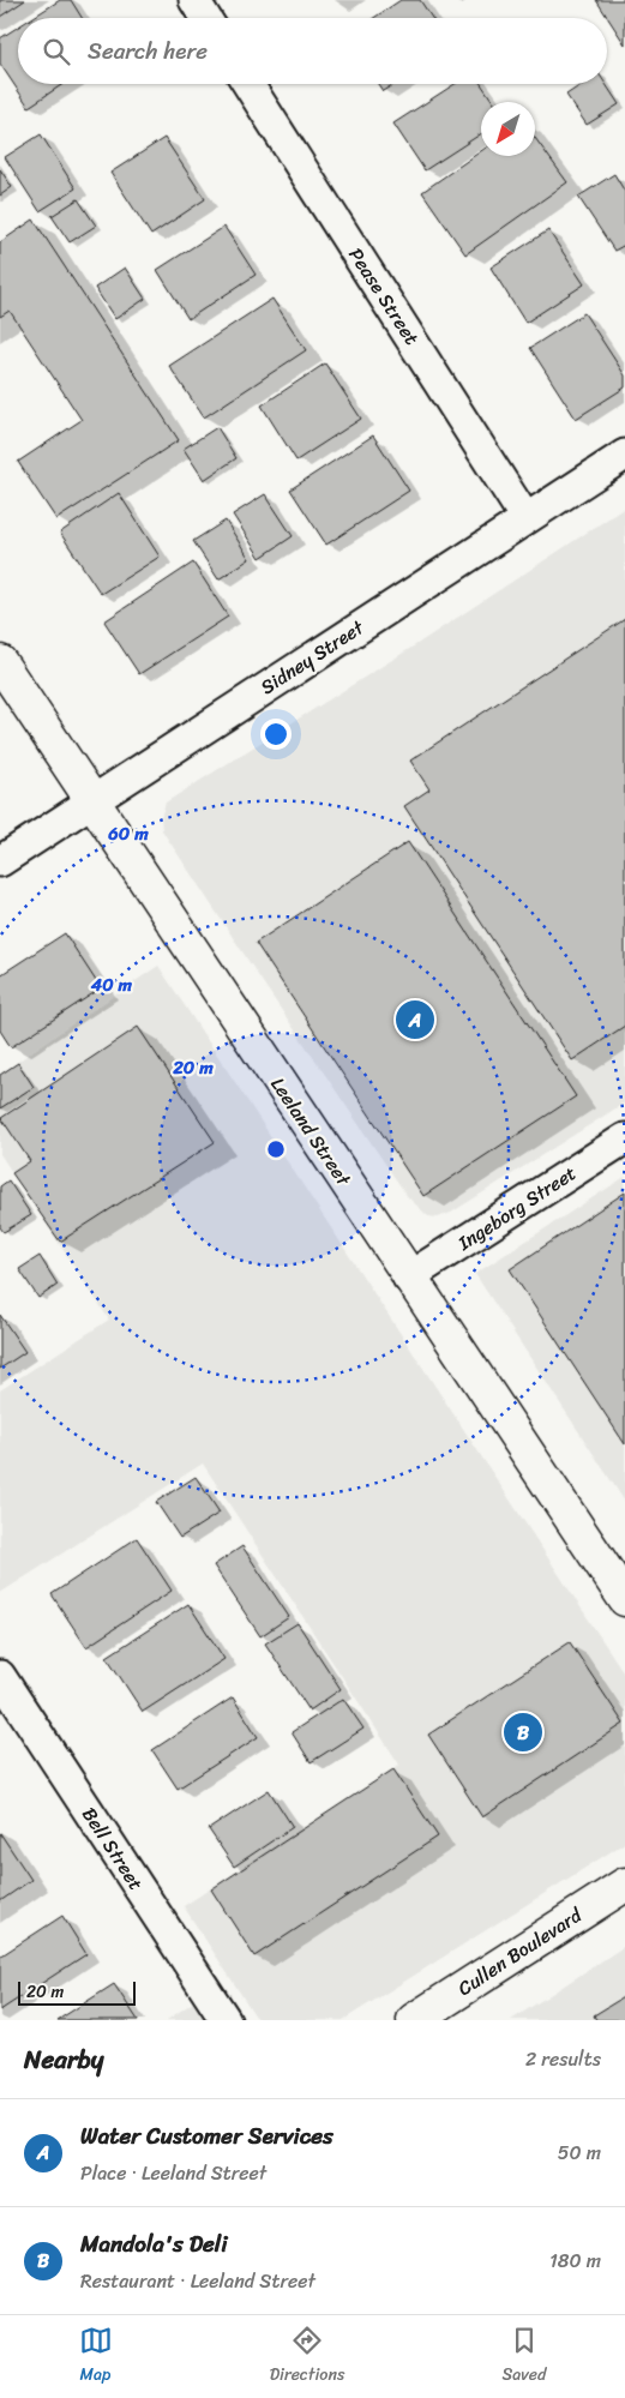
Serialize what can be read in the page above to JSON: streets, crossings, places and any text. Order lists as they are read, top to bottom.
{
  "streets": {
    "main road": ["Leeland Street", "Cullen Boulevard"],
    "street": [
      "Pease Street",
      "Sidney Street",
      "Ingeborg Street",
      "Bell Street"
    ]
  },
  "crossings": [
    ["Pease Street", "Sidney Street"],
    ["Sidney Street", "Leeland Street"],
    ["Leeland Street", "Ingeborg Street"]
  ],
  "scale_bar": "20 m",
  "north": "bottom left",
  "page": {
    "search": "Search here",
    "pins": ["A", "B"],
    "scale": "20 m",
    "heading": ["Nearby", "2 results"],
    "list": [
      {
        "mark": "A",
        "name": "Water Customer Services",
        "note": "Place · Leeland Street",
        "value": "50 m"
      },
      {
        "mark": "B",
        "name": "Mandola's Deli",
        "note": "Restaurant · Leeland Street",
        "value": "180 m"
      }
    ],
    "nav": ["Map", "Directions", "Saved"]
  },
  "rings": ["60 m", "40 m", "20 m"]
}
